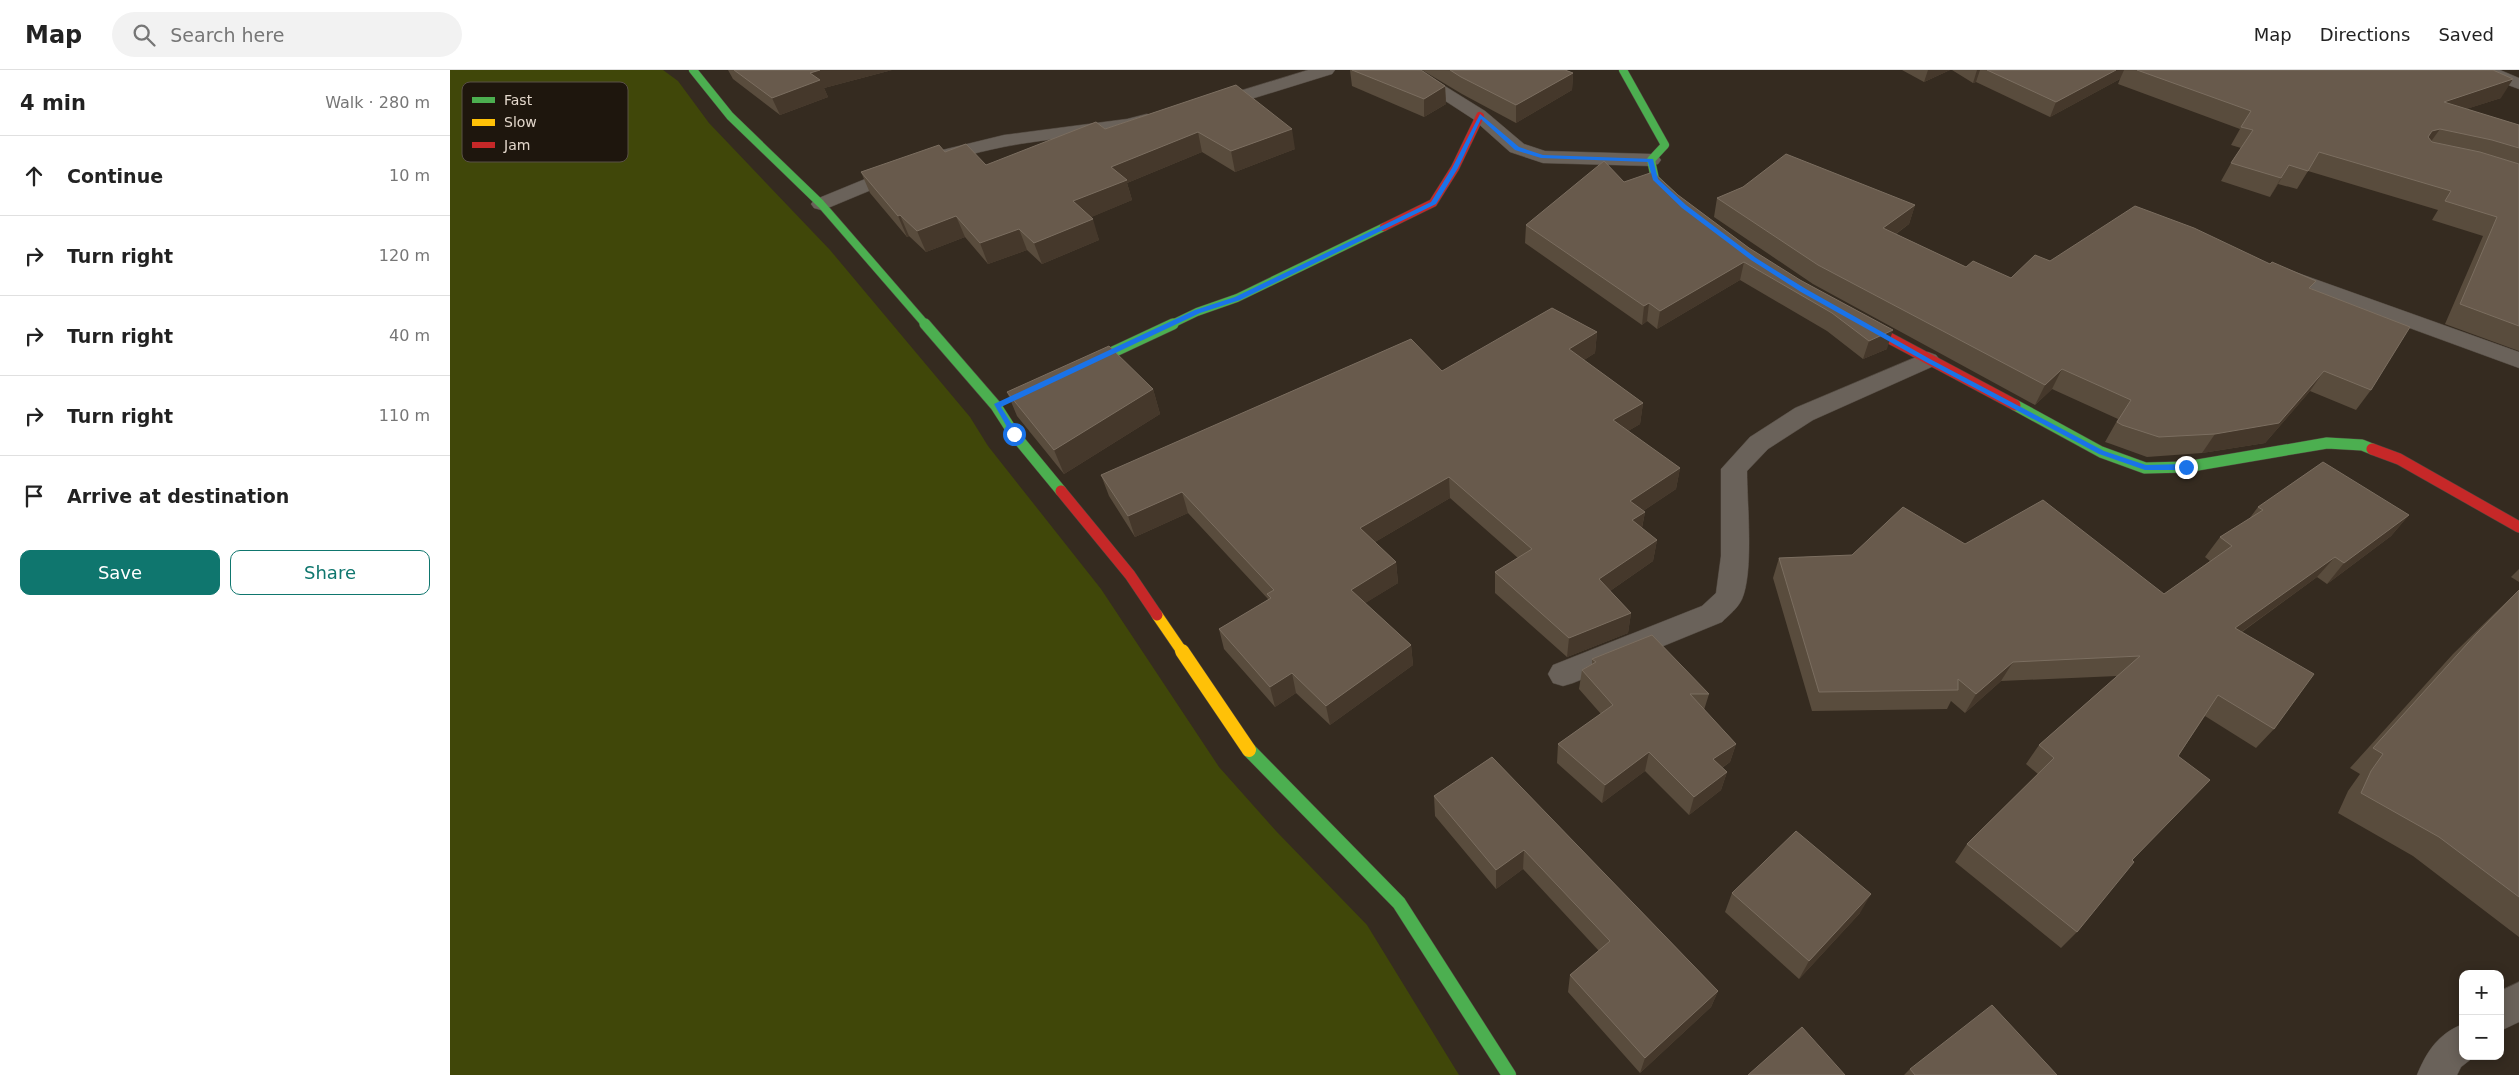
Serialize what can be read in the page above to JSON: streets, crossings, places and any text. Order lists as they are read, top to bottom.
{
  "legend": ["Fast", "Slow", "Jam"],
  "page": {
    "header": "Map",
    "search": "Search here",
    "nav": ["Map", "Directions", "Saved"],
    "heading": ["4 min", "Walk · 280 m"],
    "list": [
      ["Continue", "10 m"],
      ["Turn right", "120 m"],
      ["Turn right", "40 m"],
      ["Turn right", "110 m"],
      "Arrive at destination"
    ],
    "buttons": ["Save", "Share"],
    "map_buttons": ["+", "−"]
  }
}
